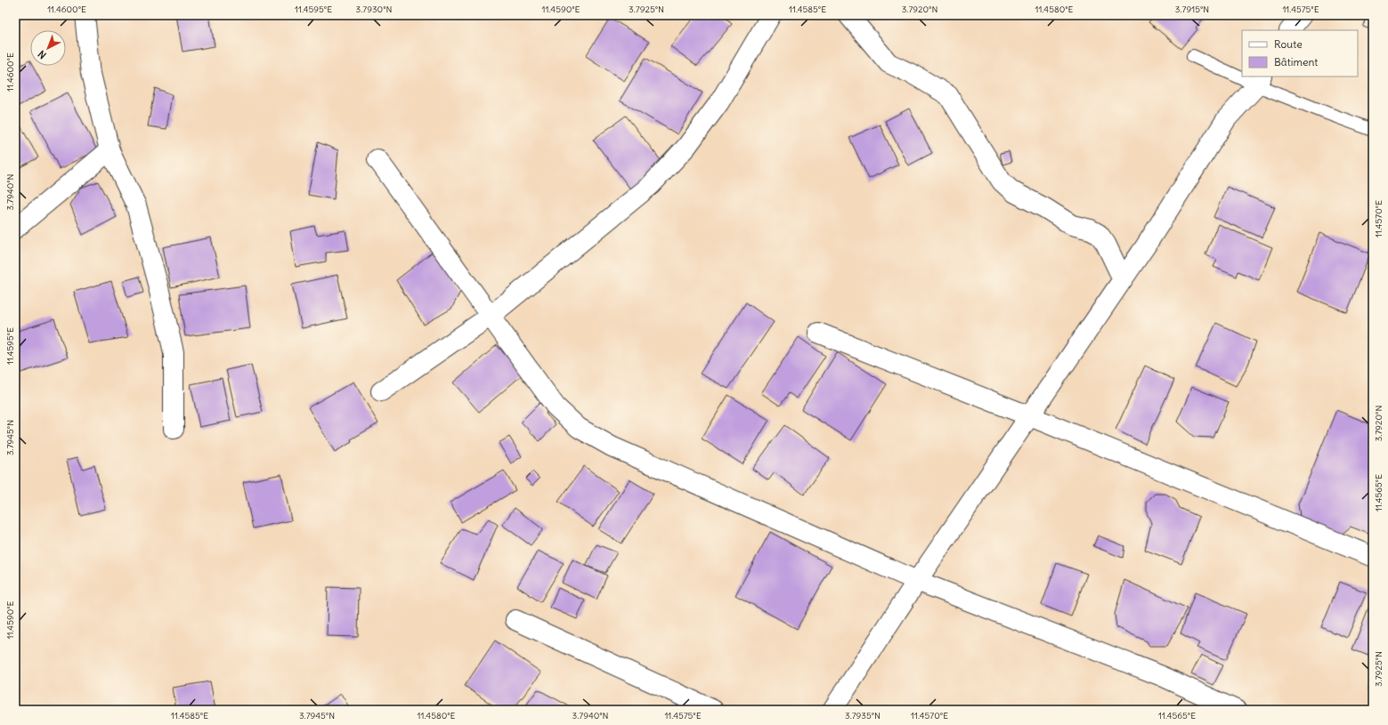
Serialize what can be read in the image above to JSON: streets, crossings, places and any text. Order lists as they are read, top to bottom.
{
  "legend": ["Route", "Bâtiment"],
  "north": "bottom left",
  "coordinates": [
    "11.4600°E",
    "11.4595°E",
    "3.7930°N",
    "11.4590°E",
    "3.7925°N",
    "11.4585°E",
    "3.7920°N",
    "11.4580°E",
    "3.7915°N",
    "11.4575°E",
    "3.7940°N",
    "11.4570°E",
    "3.7945°N",
    "11.4565°E",
    "3.7935°N"
  ]
}
